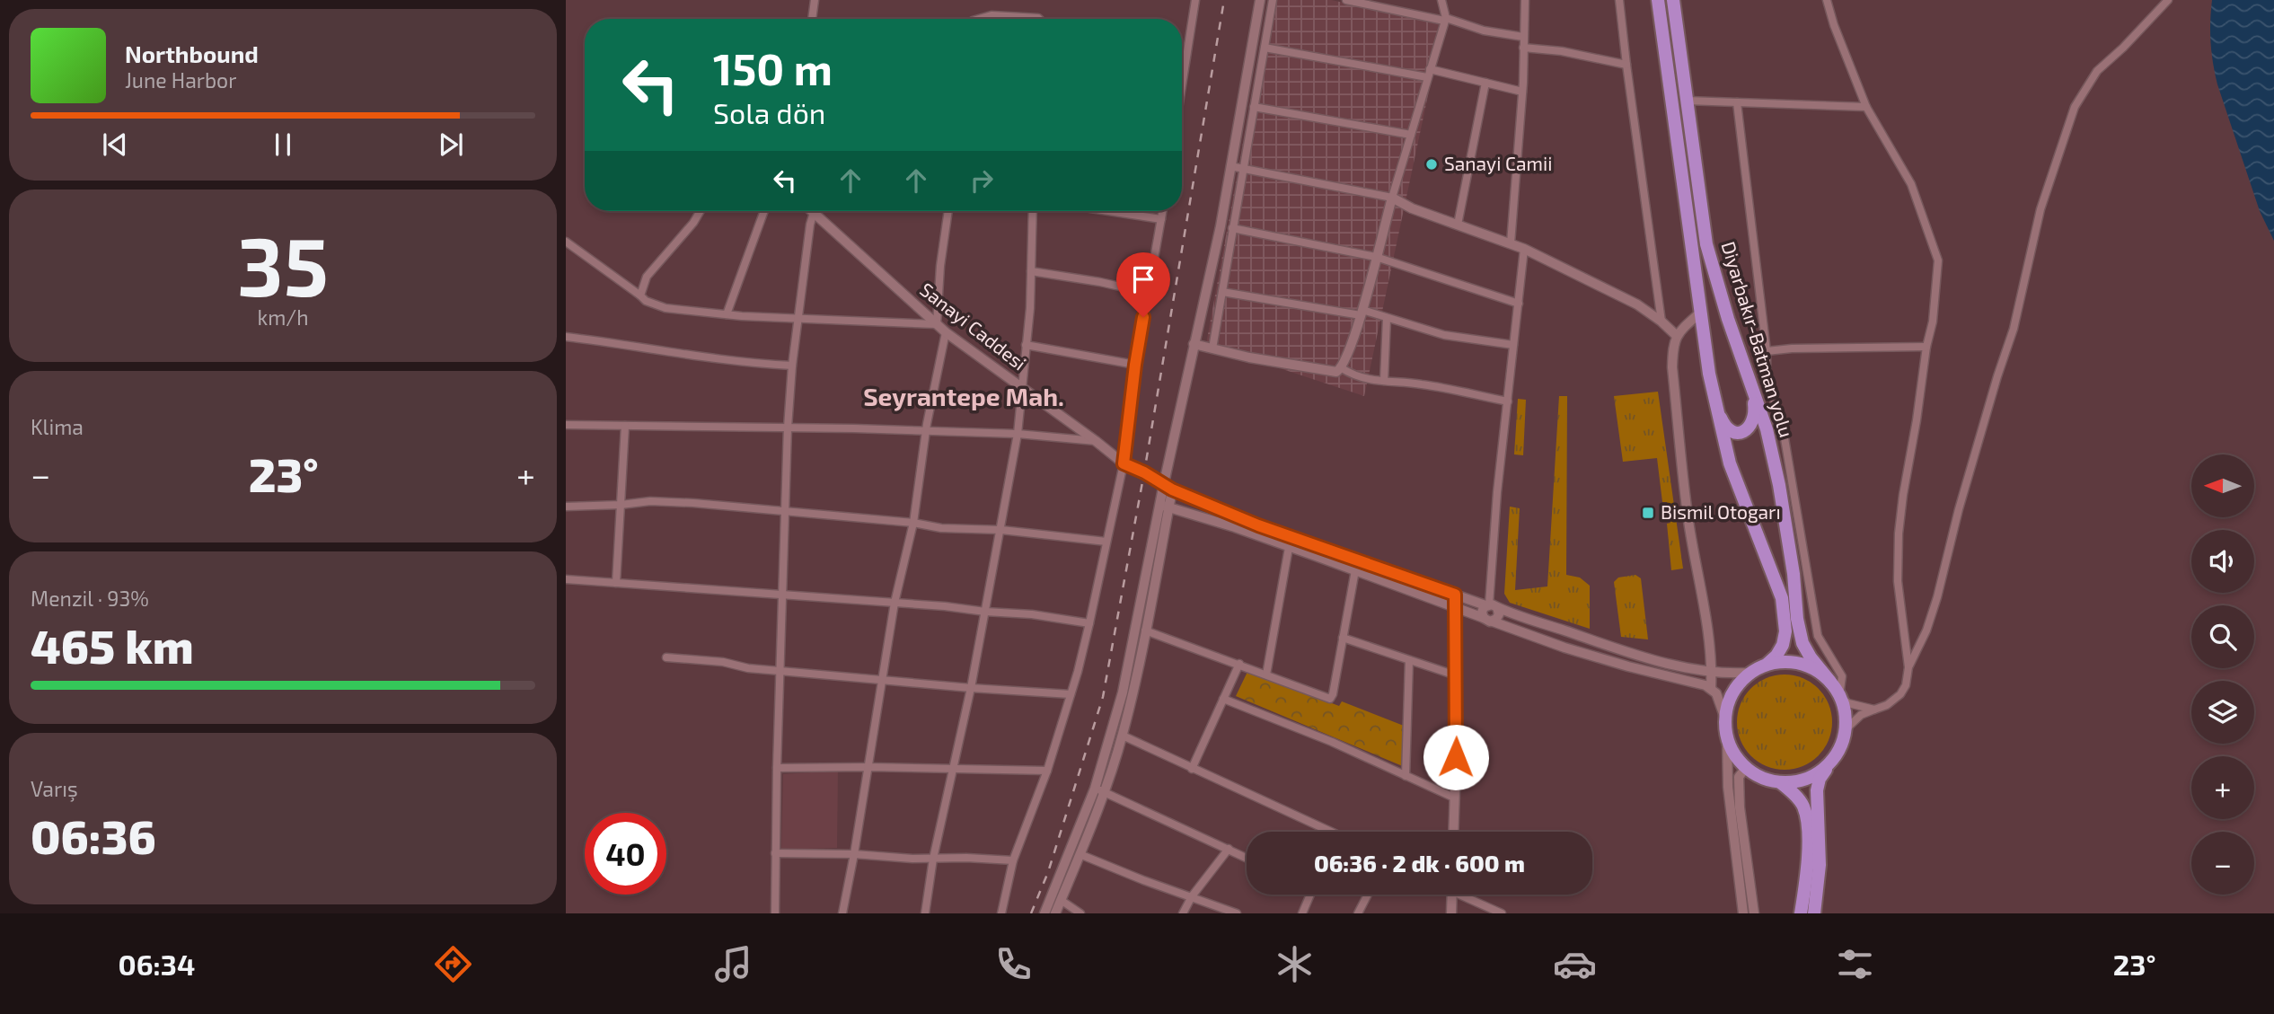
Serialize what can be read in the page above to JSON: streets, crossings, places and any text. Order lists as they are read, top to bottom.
{
  "streets": {
    "highway": ["Diyarbakır-Batman yolu"],
    "street": ["Sanayi Caddesi"]
  },
  "districts": ["Seyrantepe Mah."],
  "places": {
    "other": ["Sanayi Camii"],
    "transit": ["Bismil Otogarı"]
  },
  "north": "left",
  "page": {
    "turn": ["150 m", "Sola dön"],
    "song": ["Northbound", "June Harbor"],
    "tile": [
      ["35", "km/h"],
      "Klima",
      ["Menzil · 93%", "465 km"],
      ["Varış", "06:36"]
    ],
    "heat": ["−", "23°", "+"],
    "map_buttons": ["+", "−"],
    "limit": "40",
    "trip": "06:36 · 2 dk · 600 m",
    "tabs": ["06:34", "23°"]
  }
}
